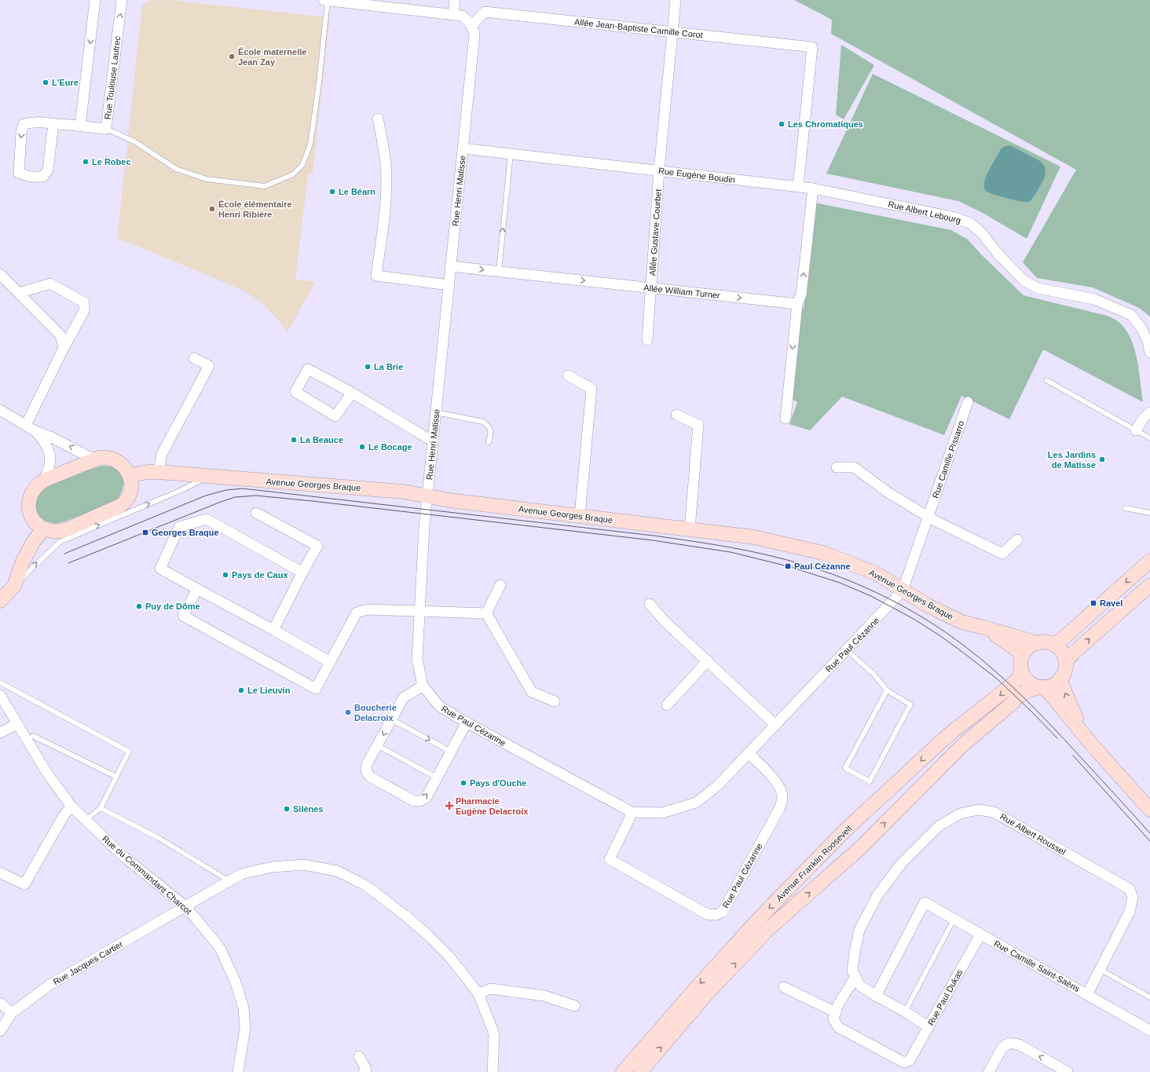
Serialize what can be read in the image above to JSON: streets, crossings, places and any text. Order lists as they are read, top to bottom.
{
  "streets": {
    "street": [
      "Allée Jean-Baptiste Camille Corot",
      "Rue Toulouse Lautrec",
      "Rue Eugène Boudin",
      "Rue Henri Matisse",
      "Rue Albert Lebourg",
      "Allée Gustave Courbet",
      "Allée William Turner",
      "Rue Camille Pissarro",
      "Avenue Georges Braque",
      "Rue Paul Cézanne",
      "Rue Albert Roussel",
      "Avenue Franklin Roosevelt",
      "Rue du Commandant Charcot",
      "Rue Jacques Cartier",
      "Rue Camille Saint-Saëns",
      "Rue Paul Dukas"
    ]
  },
  "crossings": [
    ["Allée Jean-Baptiste Camille Corot", "Rue Eugène Boudin"],
    ["Allée Jean-Baptiste Camille Corot", "Rue Henri Matisse"],
    ["Allée Jean-Baptiste Camille Corot", "Allée Gustave Courbet"],
    ["Rue Eugène Boudin", "Rue Henri Matisse"],
    ["Rue Eugène Boudin", "Rue Albert Lebourg"],
    ["Rue Eugène Boudin", "Allée Gustave Courbet"],
    ["Rue Henri Matisse", "Allée William Turner"],
    ["Rue Henri Matisse", "Avenue Georges Braque"],
    ["Rue Henri Matisse", "Rue Paul Cézanne"],
    ["Allée Gustave Courbet", "Allée William Turner"],
    ["Rue Camille Pissarro", "Avenue Georges Braque"],
    ["Rue Camille Pissarro", "Rue Paul Cézanne"],
    ["Avenue Georges Braque", "Rue Paul Cézanne"],
    ["Avenue Georges Braque", "Avenue Franklin Roosevelt"],
    ["Rue Albert Roussel", "Rue Camille Saint-Saëns"],
    ["Rue du Commandant Charcot", "Rue Jacques Cartier"],
    ["Rue Camille Saint-Saëns", "Rue Paul Dukas"]
  ],
  "one_way": ["Allée William Turner"],
  "places": {
    "other": [
      "École maternelle Jean Zay",
      "L'Eure",
      "Les Chromatiques",
      "Le Robec",
      "Le Béarn",
      "École élémentaire Henri Ribière",
      "La Brie",
      "La Beauce",
      "Le Bocage",
      "Les Jardins de Matisse",
      "Pays de Caux",
      "Puy de Dôme",
      "Le Lieuvin",
      "Boucherie Delacroix",
      "Pays d'Ouche",
      "Silènes"
    ],
    "transit": ["Georges Braque", "Paul Cézanne", "Ravel"],
    "health": ["Pharmacie Eugène Delacroix"]
  }
}
